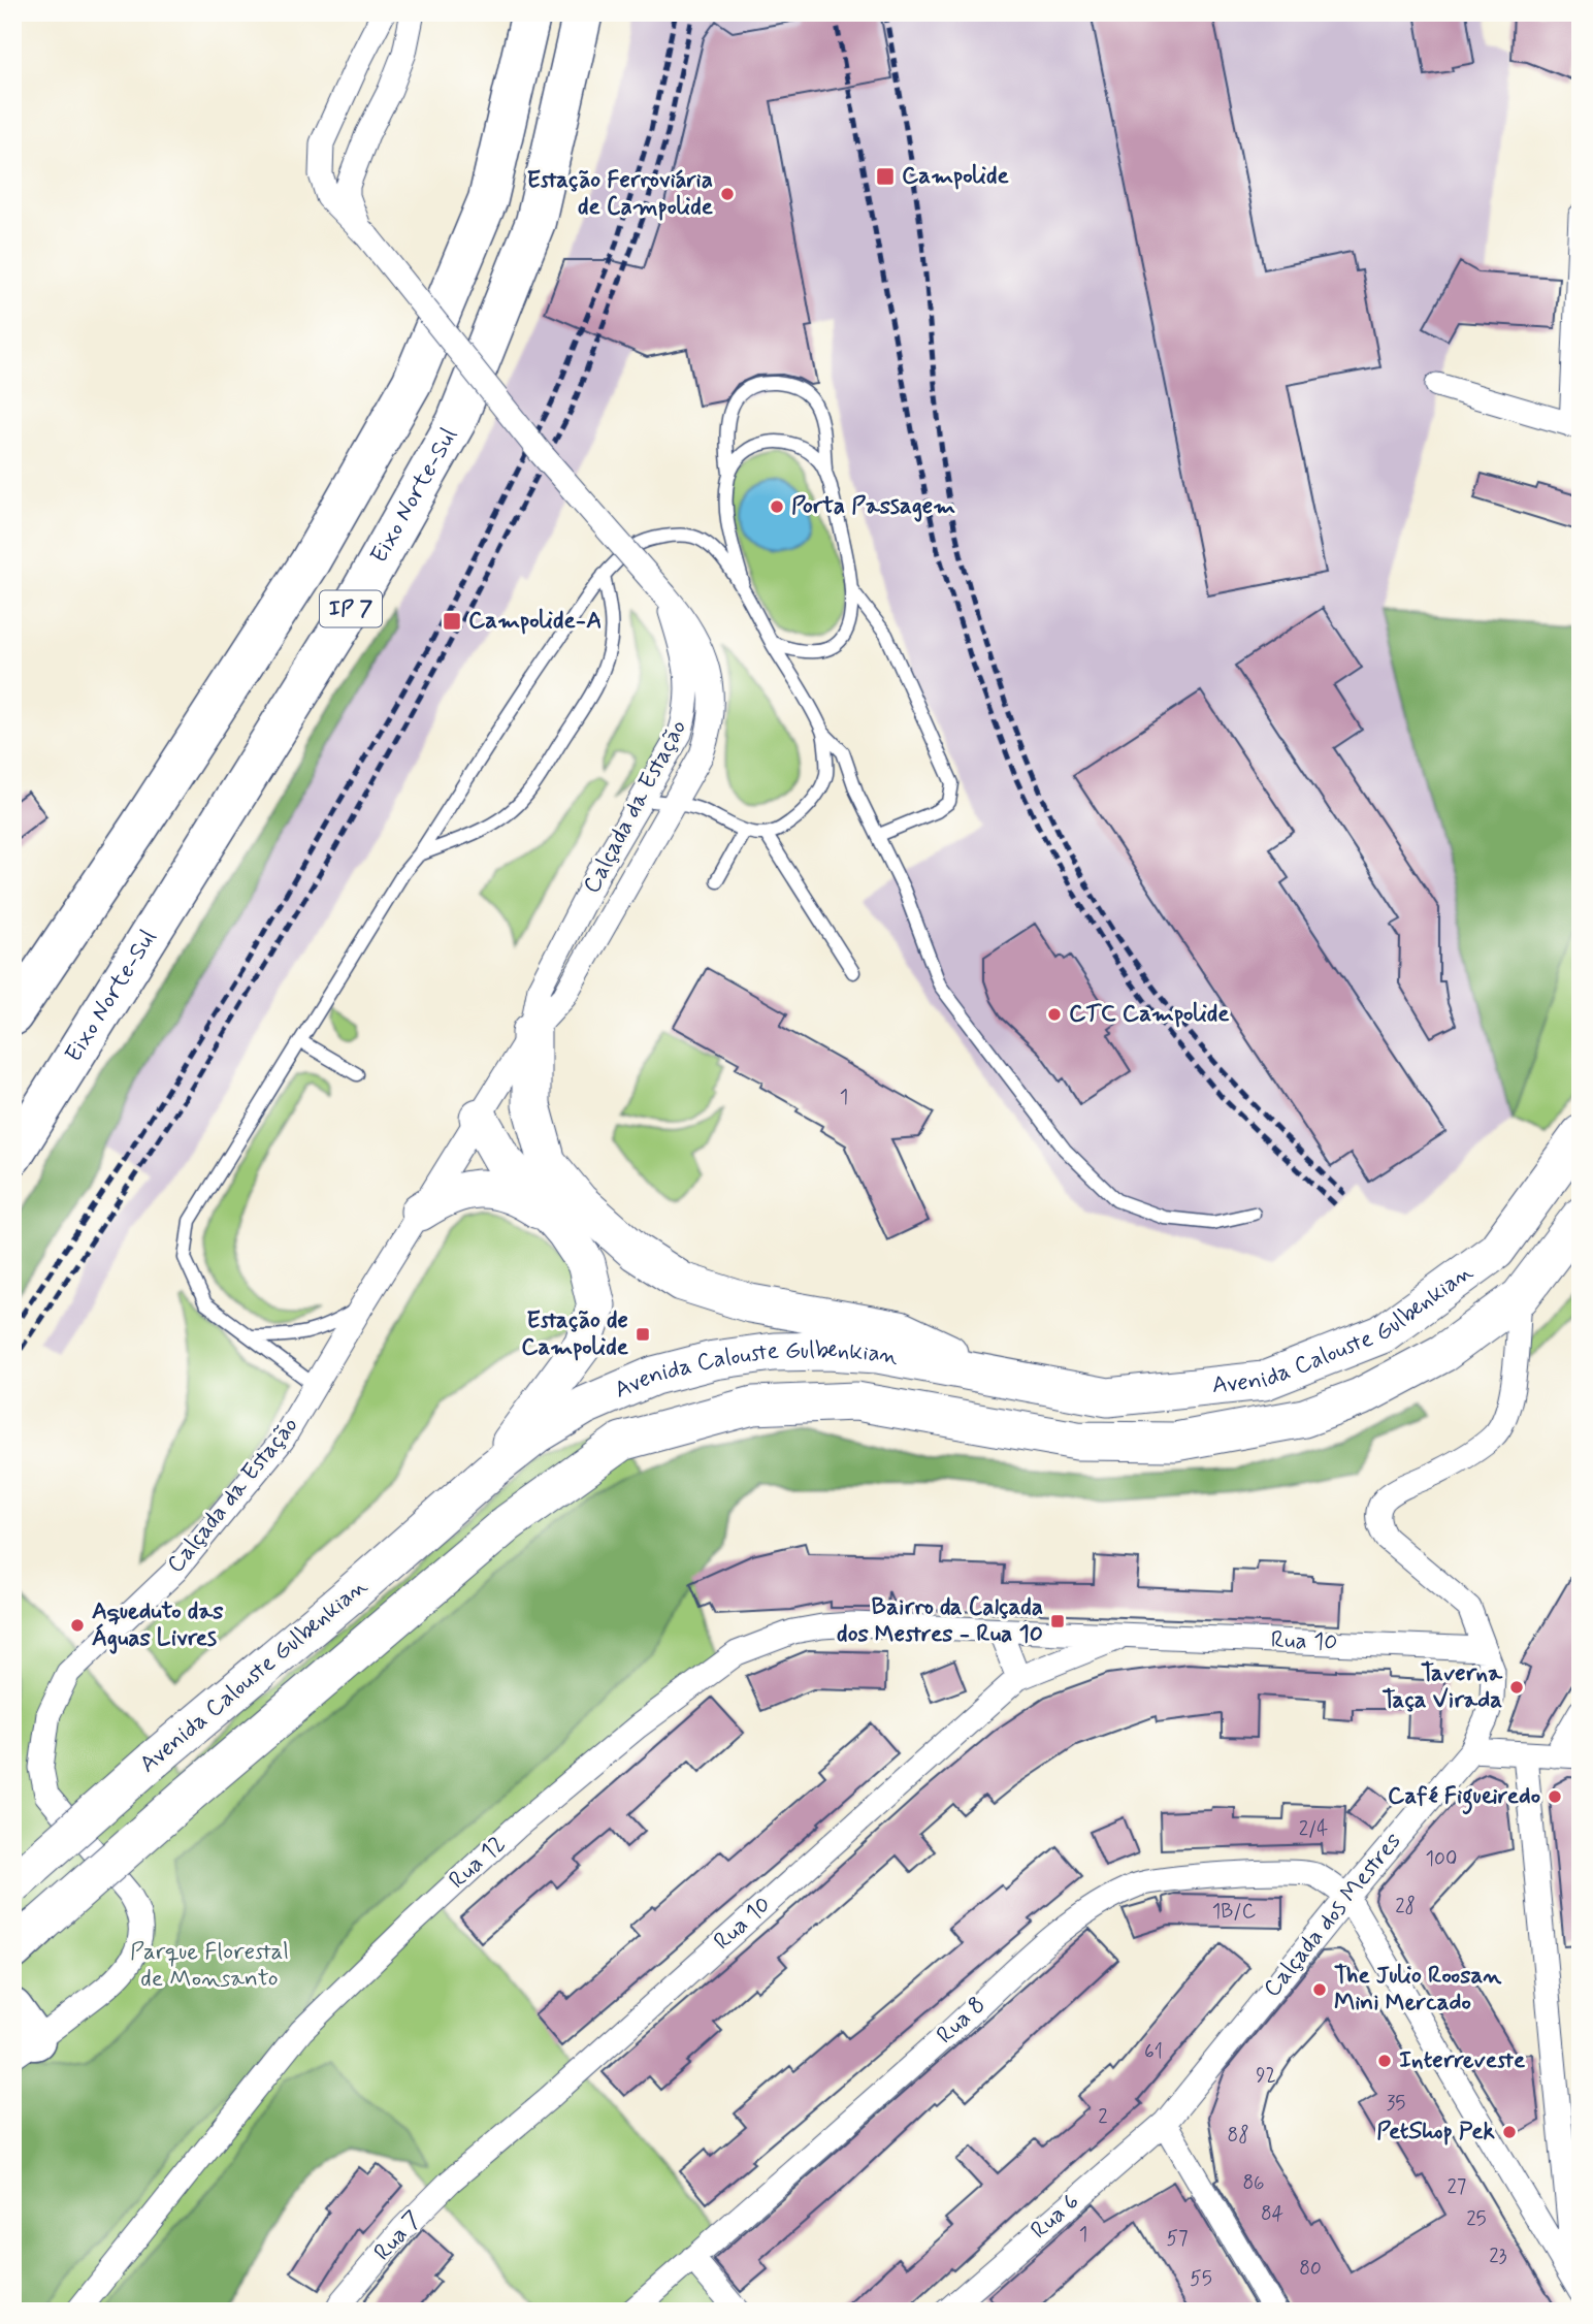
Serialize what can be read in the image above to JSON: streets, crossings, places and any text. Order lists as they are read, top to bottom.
{
  "streets": {
    "highway": ["Eixo Norte-Sul", "IP 7"],
    "main road": ["Avenida Calouste Gulbenkian"],
    "street": [
      "Calçada da Estação",
      "Rua 10",
      "Rua 12",
      "Calçada dos Mestres",
      "Rua 8",
      "Rua 6",
      "Rua 7"
    ]
  },
  "crossings": [
    ["Avenida Calouste Gulbenkian", "Calçada dos Mestres"],
    ["Rua 10", "Rua 12"],
    ["Rua 10", "Calçada dos Mestres"],
    ["Rua 10", "Rua 7"],
    ["Calçada dos Mestres", "Rua 8"],
    ["Calçada dos Mestres", "Rua 6"]
  ],
  "parks": ["Parque Florestal de Monsanto"],
  "places": {
    "transit": [
      "Campolide",
      "Campolide-A",
      "Estação de Campolide",
      "Bairro da Calçada dos Mestres - Rua 10"
    ],
    "other": [
      "Estação Ferroviária de Campolide",
      "Porta Passagem",
      "CTC Campolide",
      "Aqueduto das Águas Livres",
      "Taverna Taça Virada",
      "Café Figueiredo",
      "The Julio Roosan Mini Mercado",
      "Interreveste",
      "PetShop Pek"
    ]
  },
  "house_numbers": [
    "1",
    "2/4",
    "100",
    "28",
    "1B/C",
    "61",
    "92",
    "35",
    "2",
    "88",
    "86",
    "27",
    "84",
    "25",
    "1",
    "57",
    "23",
    "80",
    "55"
  ]
}
